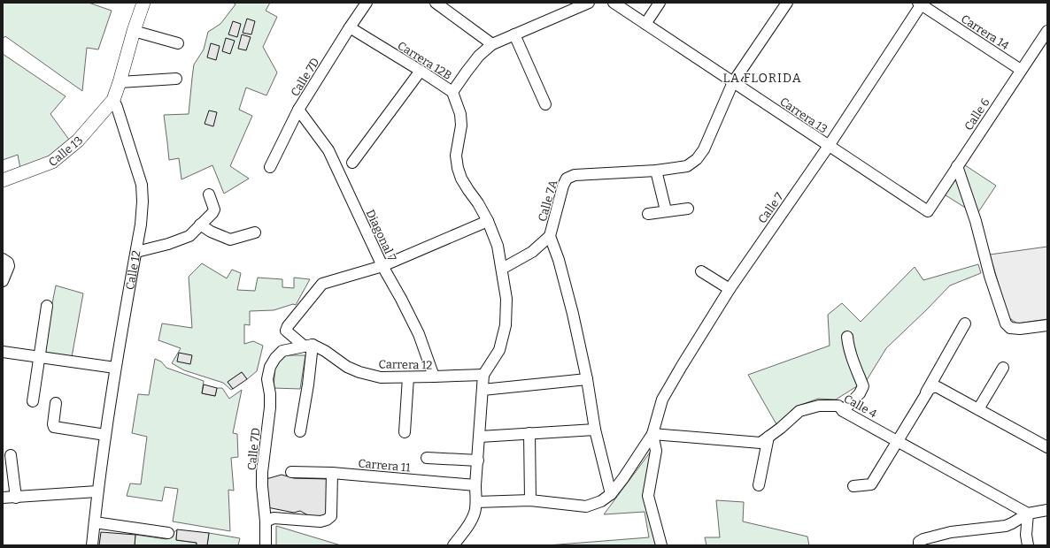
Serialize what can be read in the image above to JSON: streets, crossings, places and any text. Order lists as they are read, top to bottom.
{
  "streets": {
    "main road": ["Calle 13"],
    "street": [
      "Carrera 14",
      "Carrera 12B",
      "Calle 7D",
      "Calle 6",
      "Carrera 13",
      "Calle 7A",
      "Calle 7",
      "Diagonal 7",
      "Calle 12",
      "Carrera 12",
      "Calle 4",
      "Carrera 11"
    ]
  },
  "crossings": [
    ["Carrera 14", "Calle 6"],
    ["Carrera 14", "Calle 7"],
    ["Carrera 12B", "Calle 7D"],
    ["Carrera 12B", "Carrera 12"],
    ["Calle 7D", "Diagonal 7"],
    ["Calle 7D", "Carrera 12"],
    ["Calle 6", "Carrera 13"],
    ["Carrera 13", "Calle 7A"],
    ["Carrera 13", "Calle 7"],
    ["Calle 13", "Calle 12"],
    ["Calle 7", "Calle 4"],
    ["Diagonal 7", "Carrera 12"]
  ],
  "districts": ["LA FLORIDA"]
}
